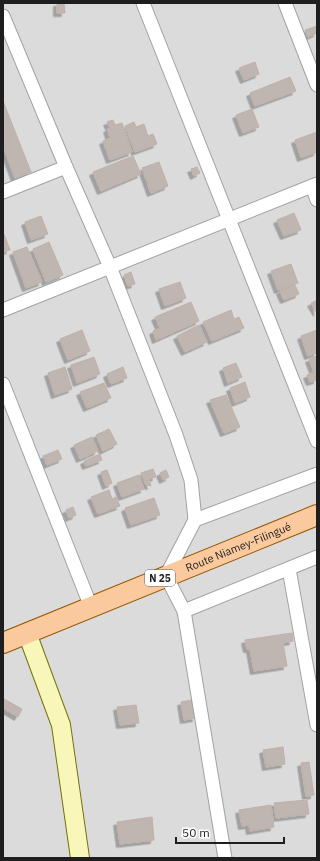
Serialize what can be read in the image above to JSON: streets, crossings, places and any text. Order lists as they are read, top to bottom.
{
  "streets": {
    "main road": ["Route Niamey-Filingué", "N 25"]
  },
  "scale_bar": "50 m"
}
